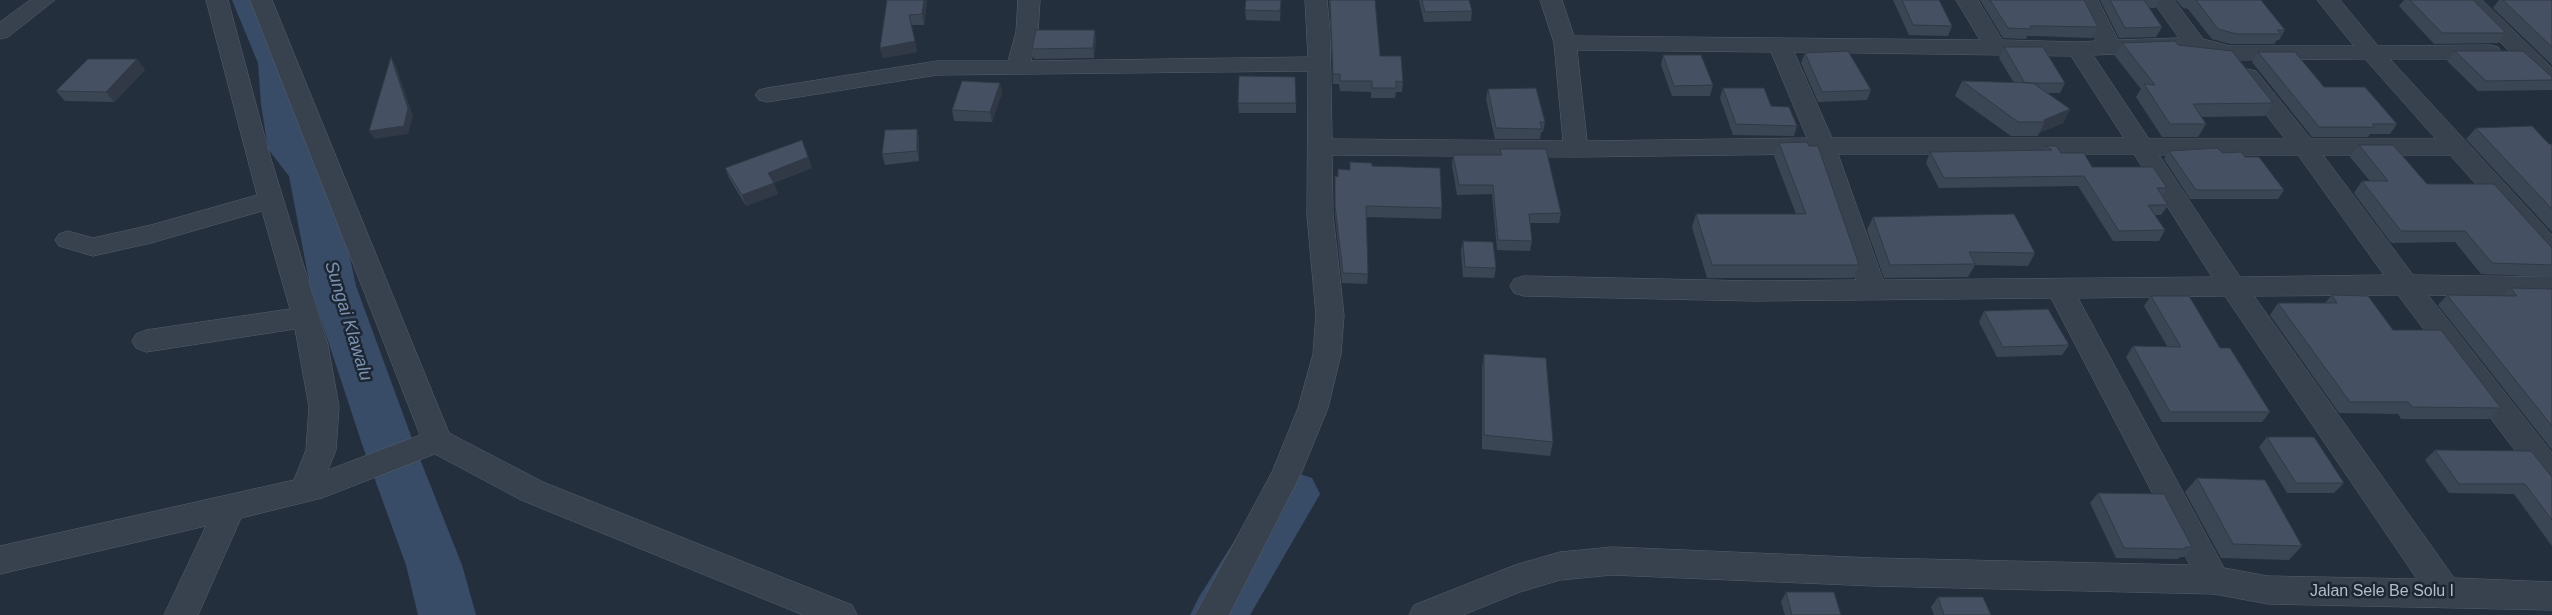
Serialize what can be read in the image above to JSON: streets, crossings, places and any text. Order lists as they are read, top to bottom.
{
  "streets": {
    "street": ["Jalan Sele Be Solu I"]
  },
  "water": ["Sungai Klawalu"]
}
